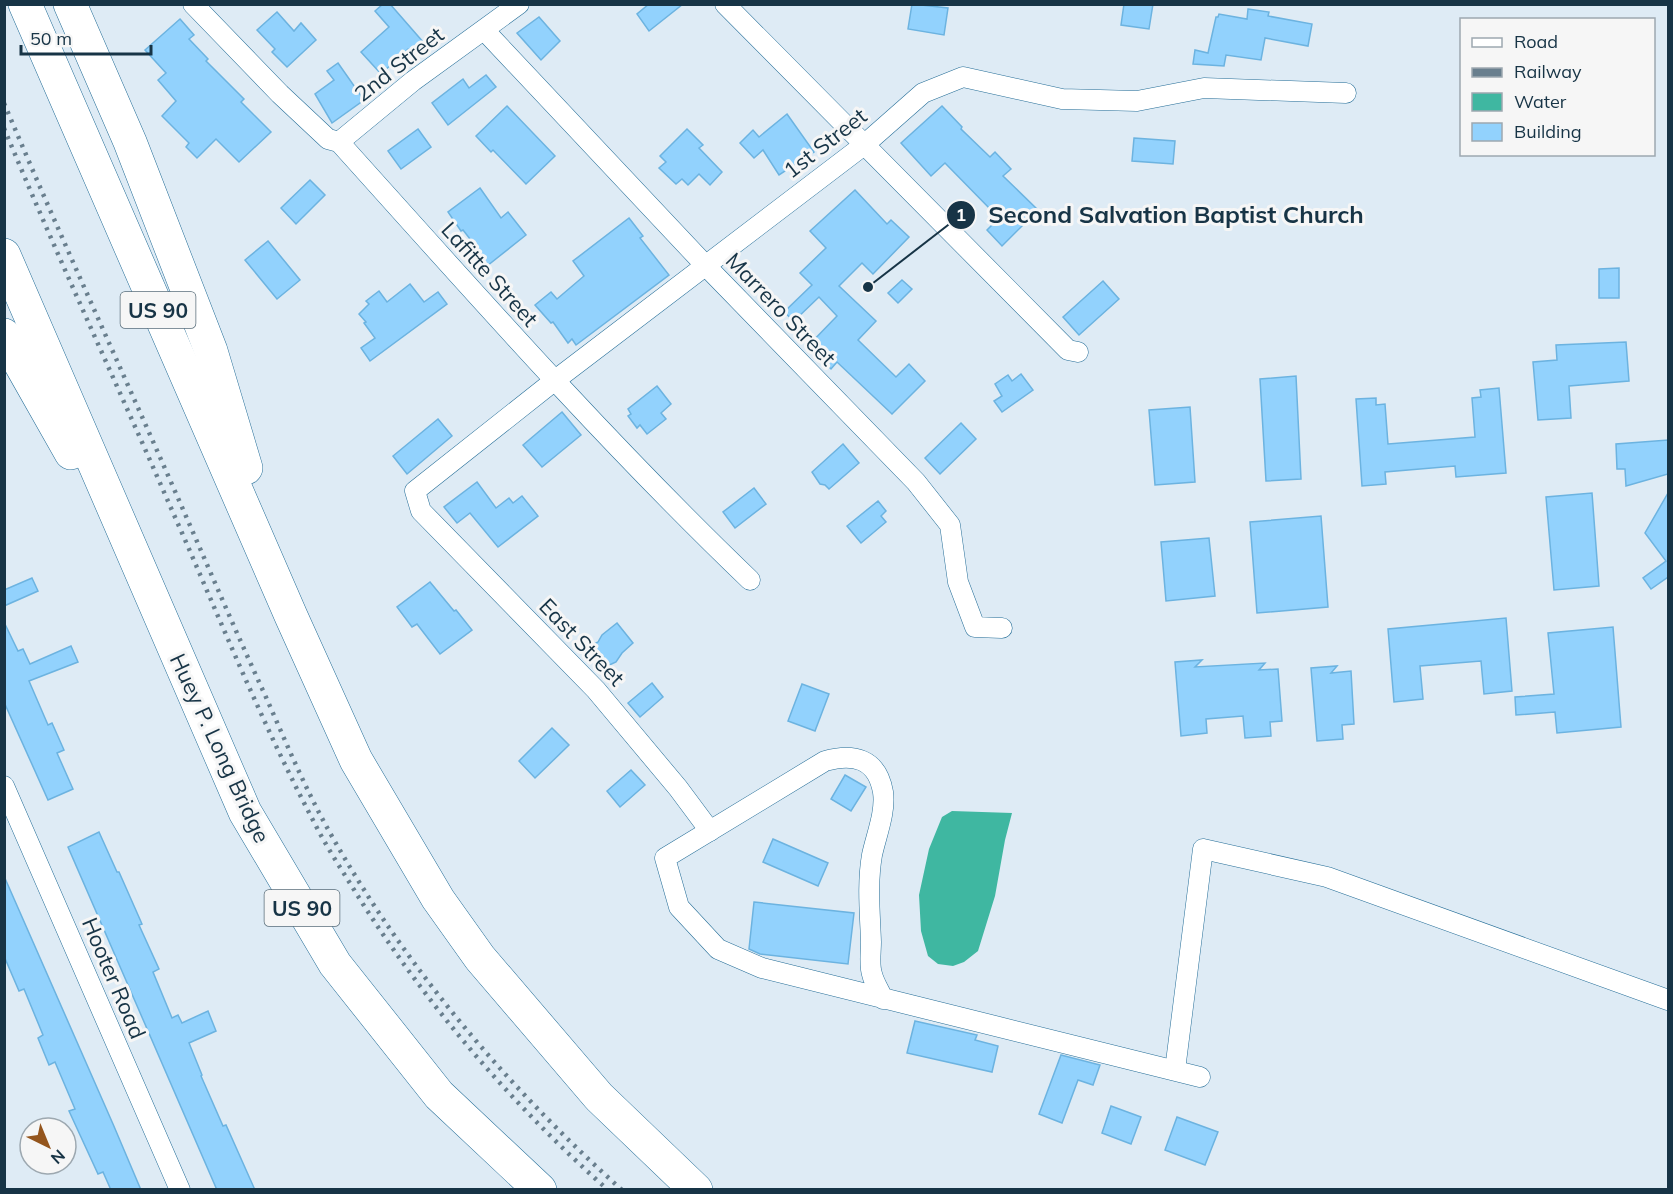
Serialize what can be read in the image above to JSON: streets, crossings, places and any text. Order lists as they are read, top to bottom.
{
  "streets": {
    "highway": ["US 90", "Huey P. Long Bridge"],
    "street": [
      "2nd Street",
      "1st Street",
      "Lafitte Street",
      "Marrero Street",
      "East Street",
      "Hooter Road"
    ]
  },
  "crossings": [
    ["2nd Street", "Lafitte Street"],
    ["2nd Street", "Marrero Street"],
    ["1st Street", "Lafitte Street"],
    ["1st Street", "Marrero Street"],
    ["1st Street", "East Street"],
    ["US 90", "Huey P. Long Bridge"]
  ],
  "places": ["Second Salvation Baptist Church"],
  "legend": [
    "Road",
    "Railway",
    "Water",
    "Building"
  ],
  "scale_bar": "50 m",
  "north": "bottom right"
}
